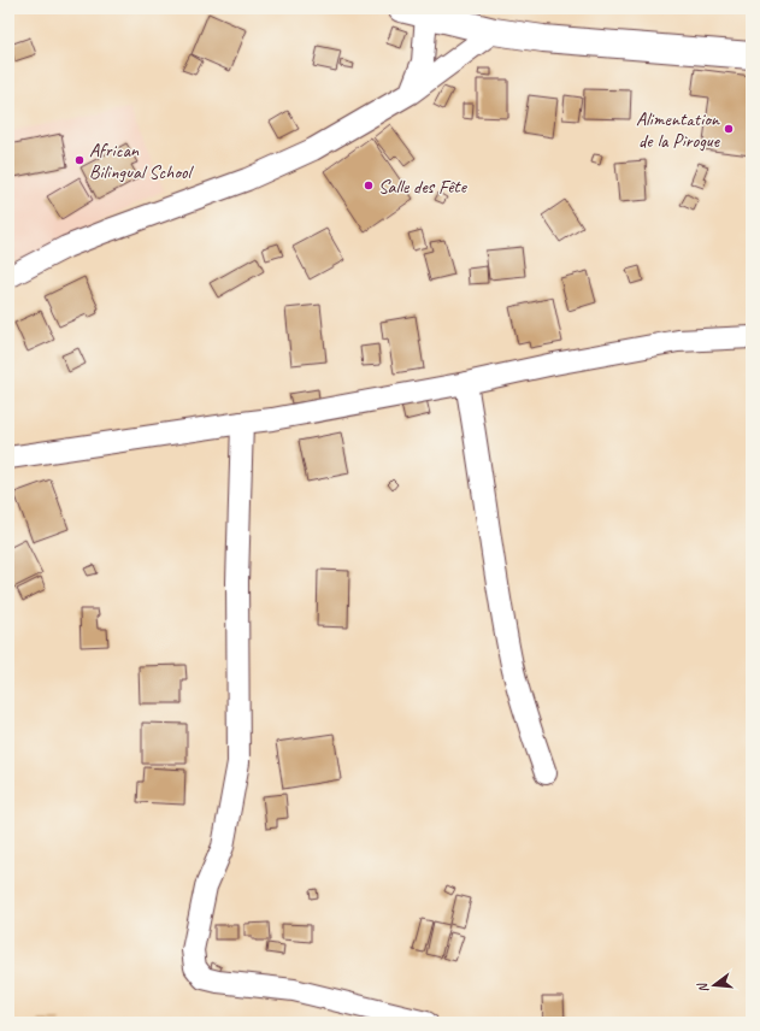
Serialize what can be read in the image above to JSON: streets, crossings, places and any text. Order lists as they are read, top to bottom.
{
  "places": ["Alimentation de la Pirogue", "African Bilingual School", "Salle des Fête"],
  "north": "left"
}
